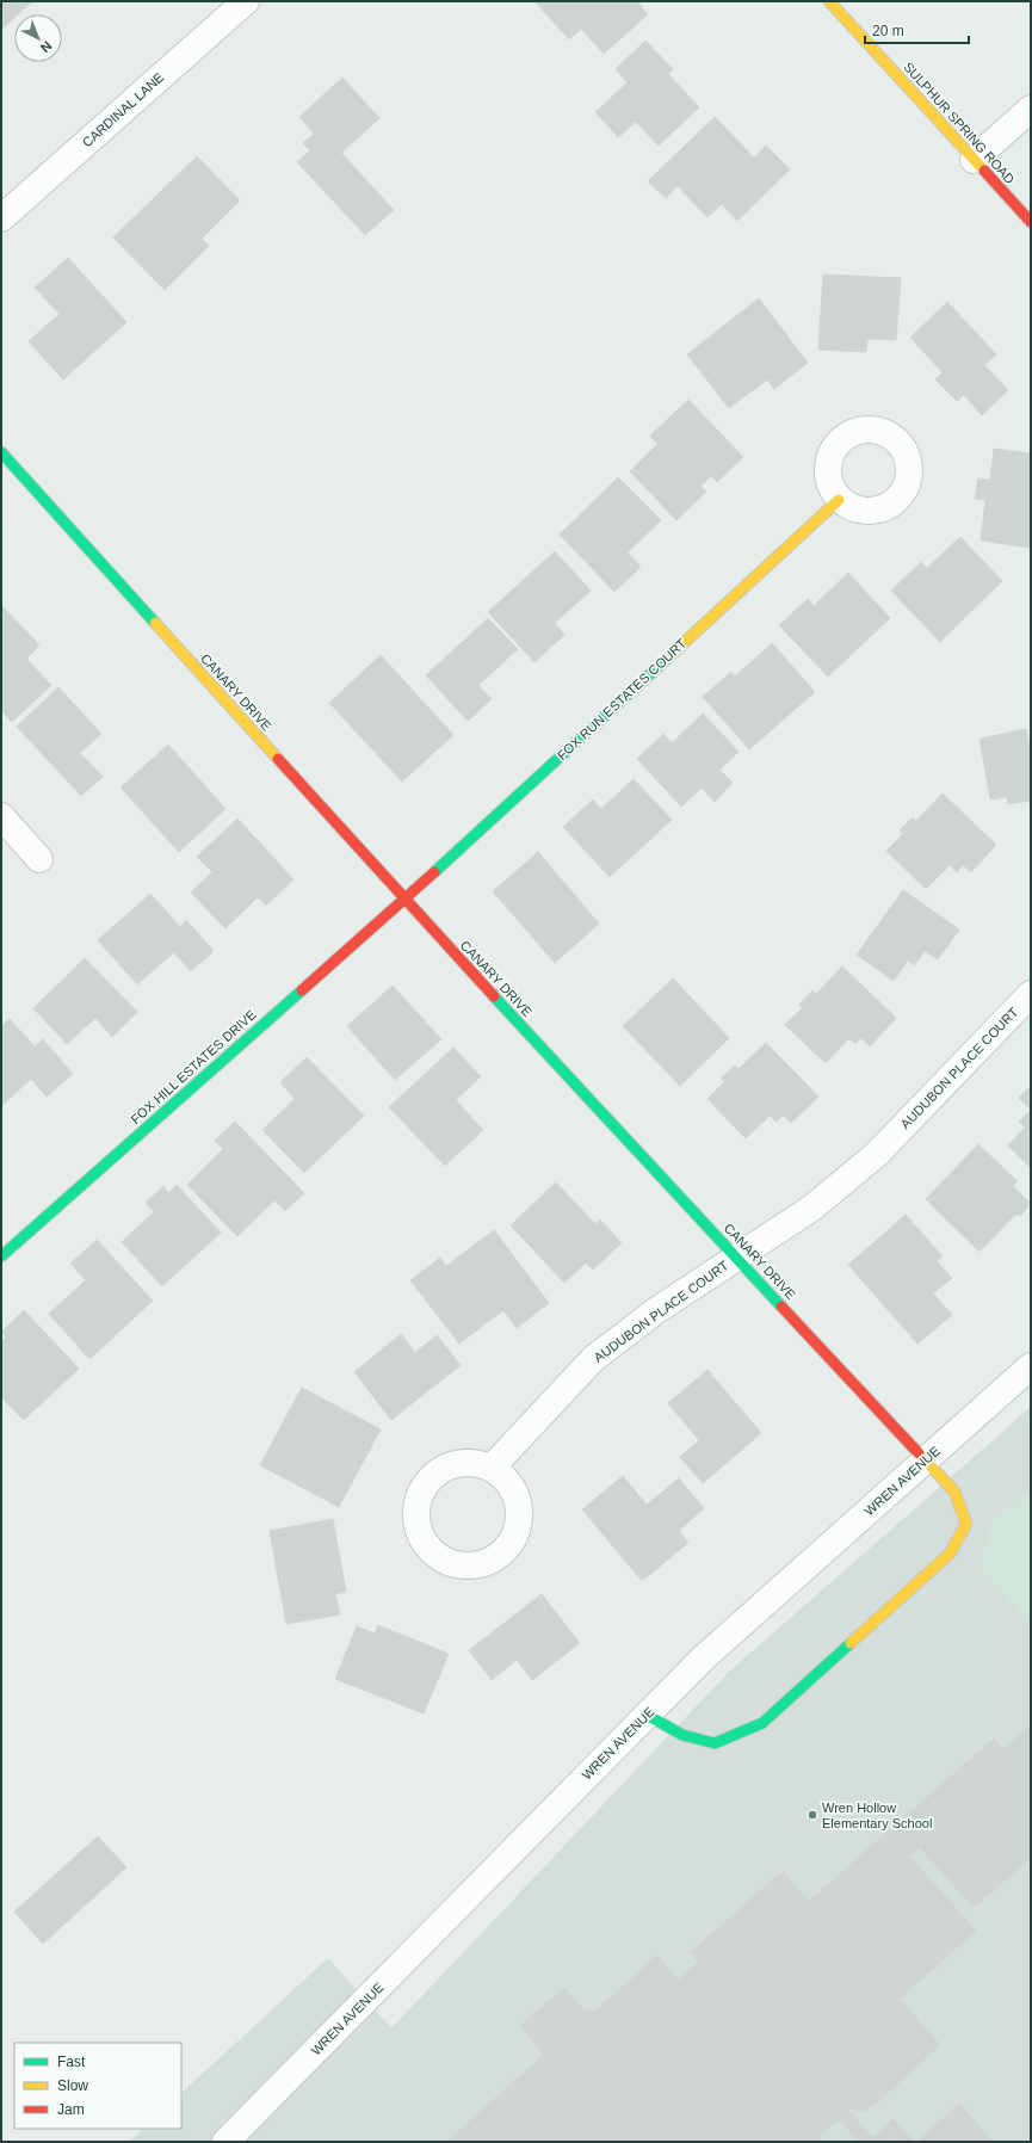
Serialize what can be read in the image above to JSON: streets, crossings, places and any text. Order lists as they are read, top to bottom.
{
  "streets": {
    "street": [
      "CARDINAL LANE",
      "SULPHUR SPRING ROAD",
      "CANARY DRIVE",
      "FOX RUN ESTATES COURT",
      "FOX HILL ESTATES DRIVE",
      "AUDUBON PLACE COURT",
      "WREN AVENUE"
    ]
  },
  "crossings": [
    ["CANARY DRIVE", "FOX RUN ESTATES COURT"],
    ["CANARY DRIVE", "FOX HILL ESTATES DRIVE"],
    ["CANARY DRIVE", "AUDUBON PLACE COURT"],
    ["CANARY DRIVE", "WREN AVENUE"],
    ["FOX RUN ESTATES COURT", "FOX HILL ESTATES DRIVE"]
  ],
  "places": ["Wren Hollow Elementary School"],
  "legend": ["Fast", "Slow", "Jam"],
  "scale_bar": "20 m",
  "north": "bottom right"
}
